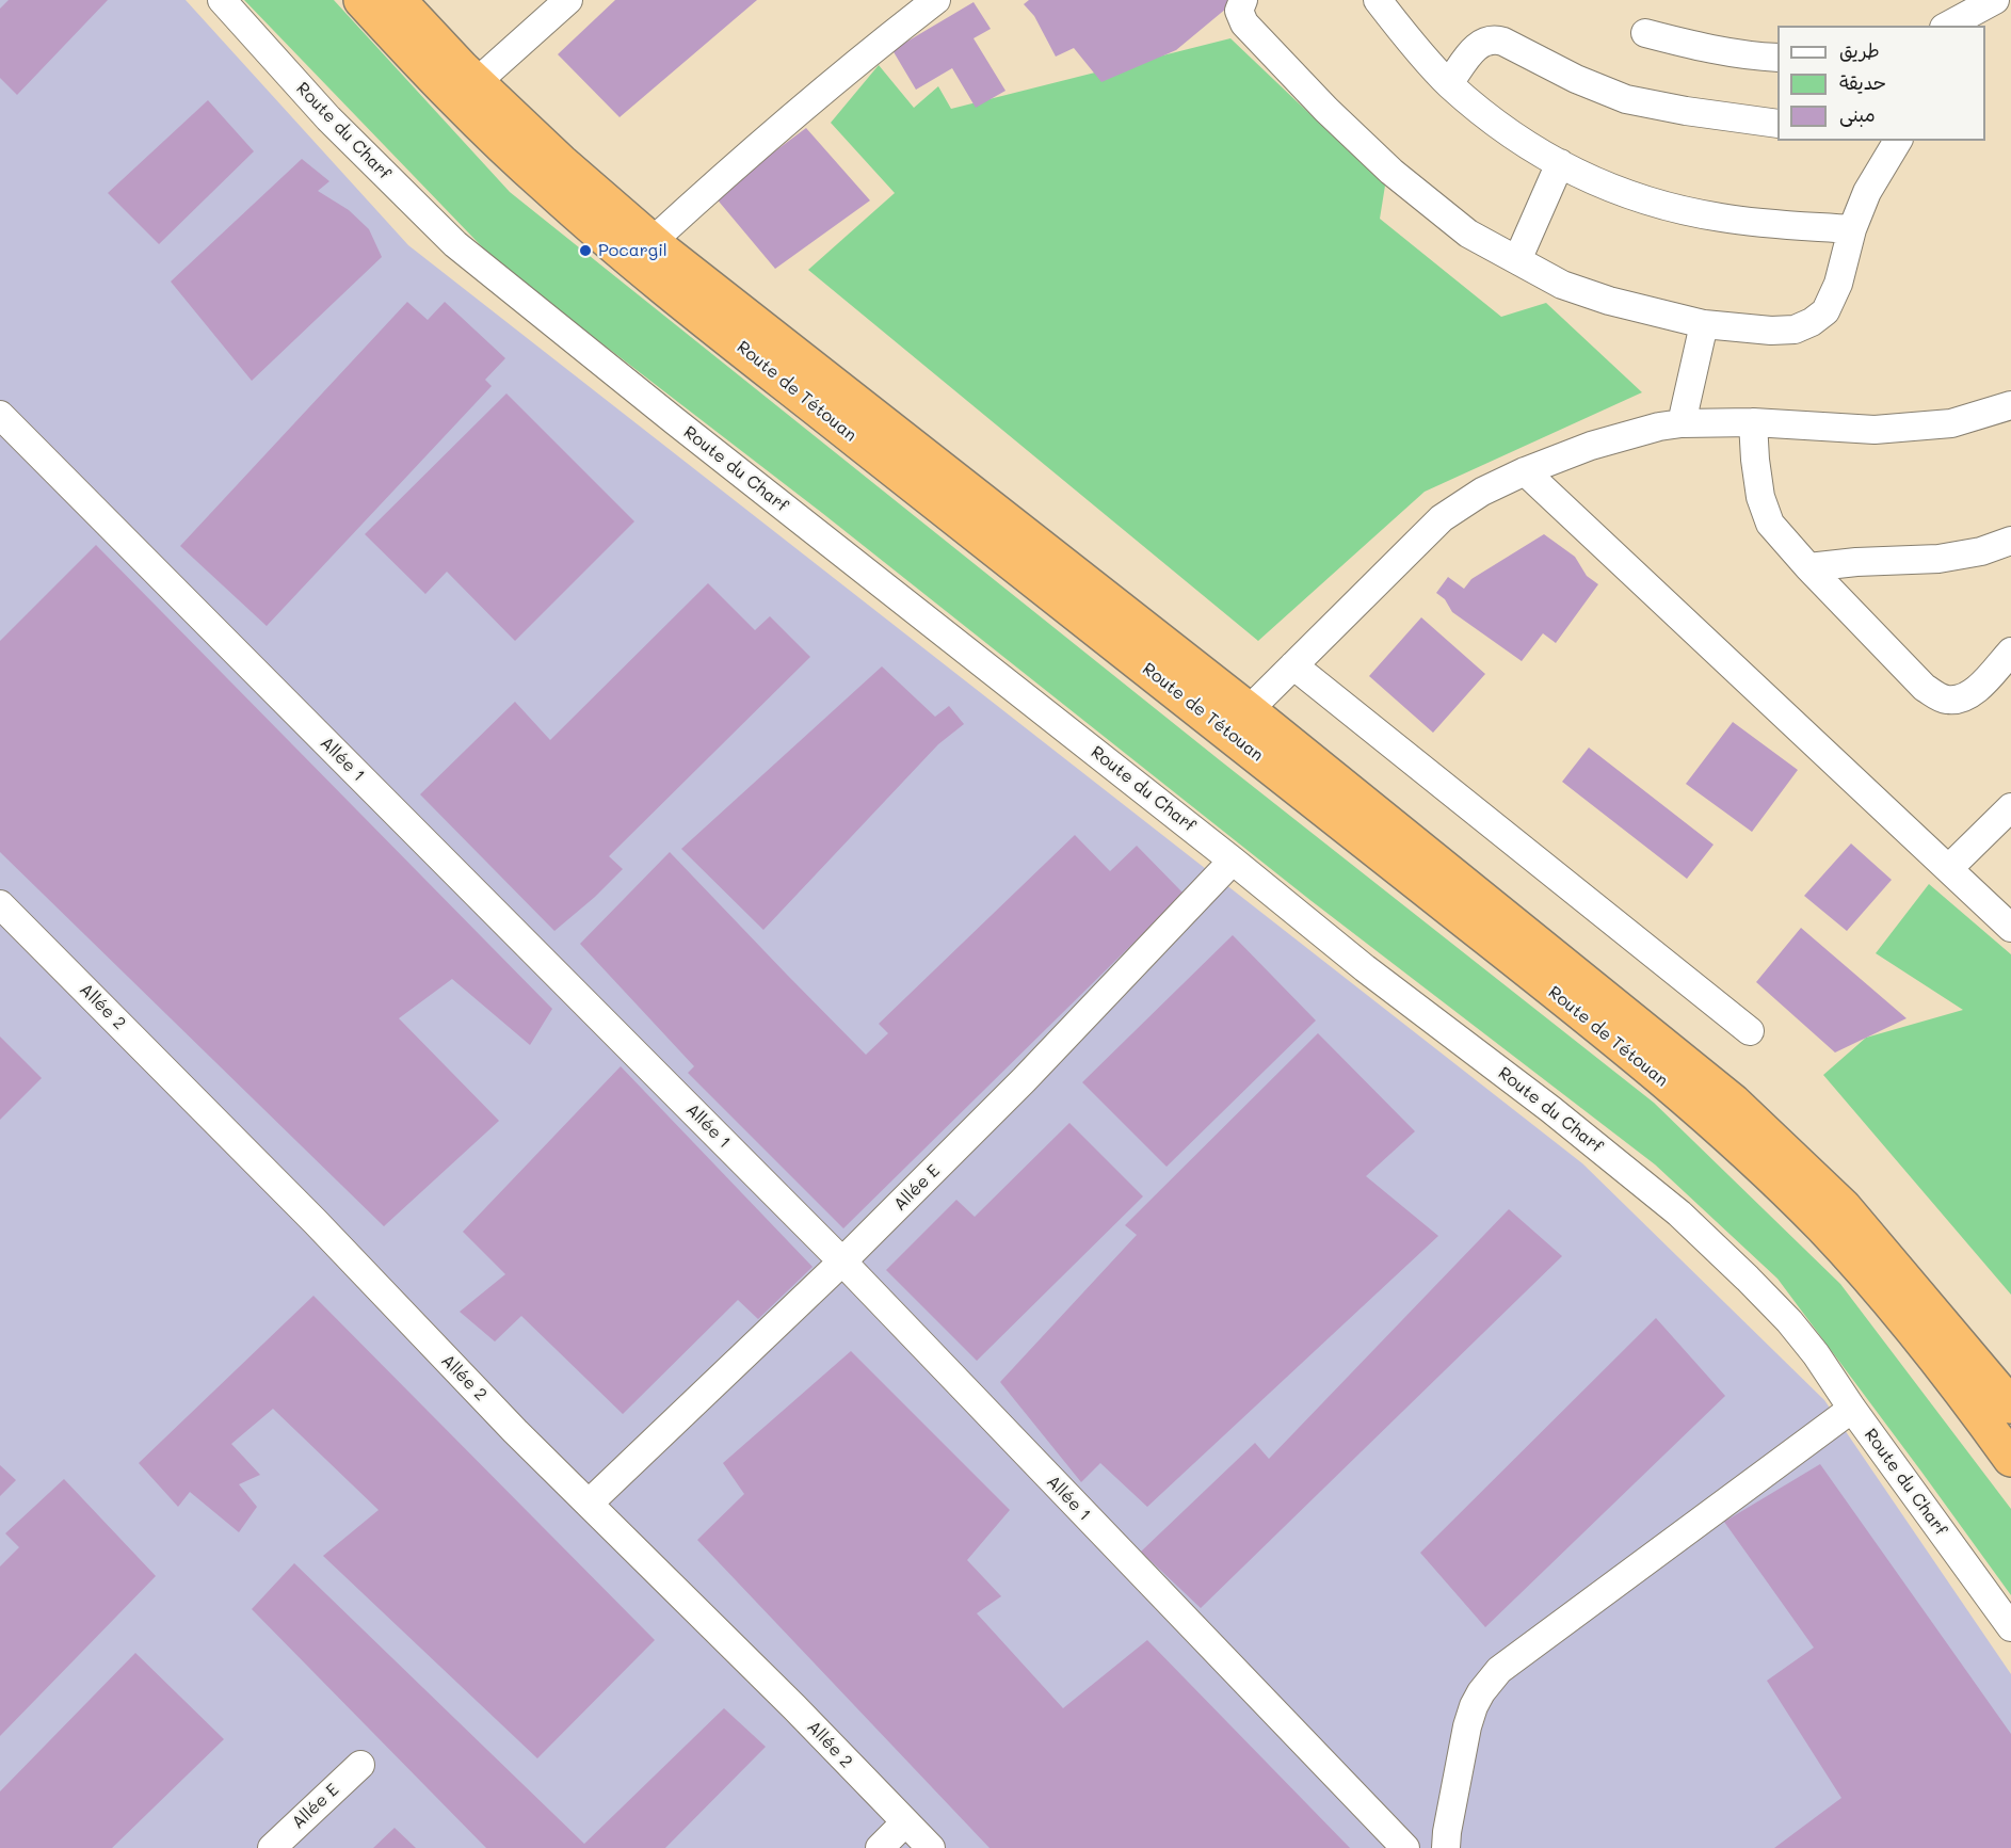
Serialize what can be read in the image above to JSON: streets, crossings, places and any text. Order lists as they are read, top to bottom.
{
  "streets": {
    "highway": ["Route de Tétouan"],
    "street": [
      "Route du Charf",
      "Allée 1",
      "Allée 2",
      "Allée E"
    ]
  },
  "crossings": [
    ["Route du Charf", "Allée E"],
    ["Allée 1", "Allée E"],
    ["Allée 2", "Allée E"]
  ],
  "places": ["Pocargil"],
  "legend": ["طريق", "حديقة", "مبنى"]
}
